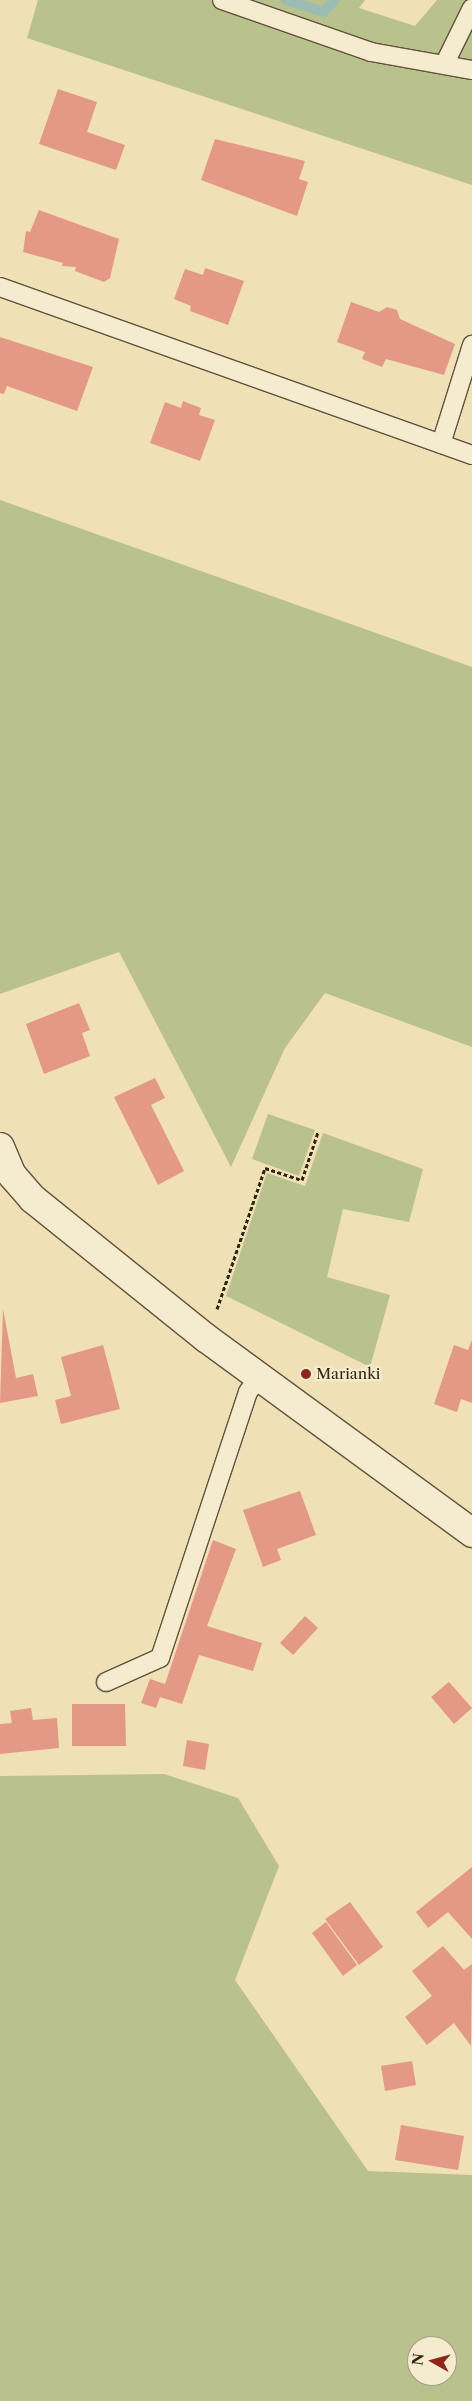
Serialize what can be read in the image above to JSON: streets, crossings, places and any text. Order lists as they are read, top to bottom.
{
  "places": ["Marianki"],
  "north": "left"
}
